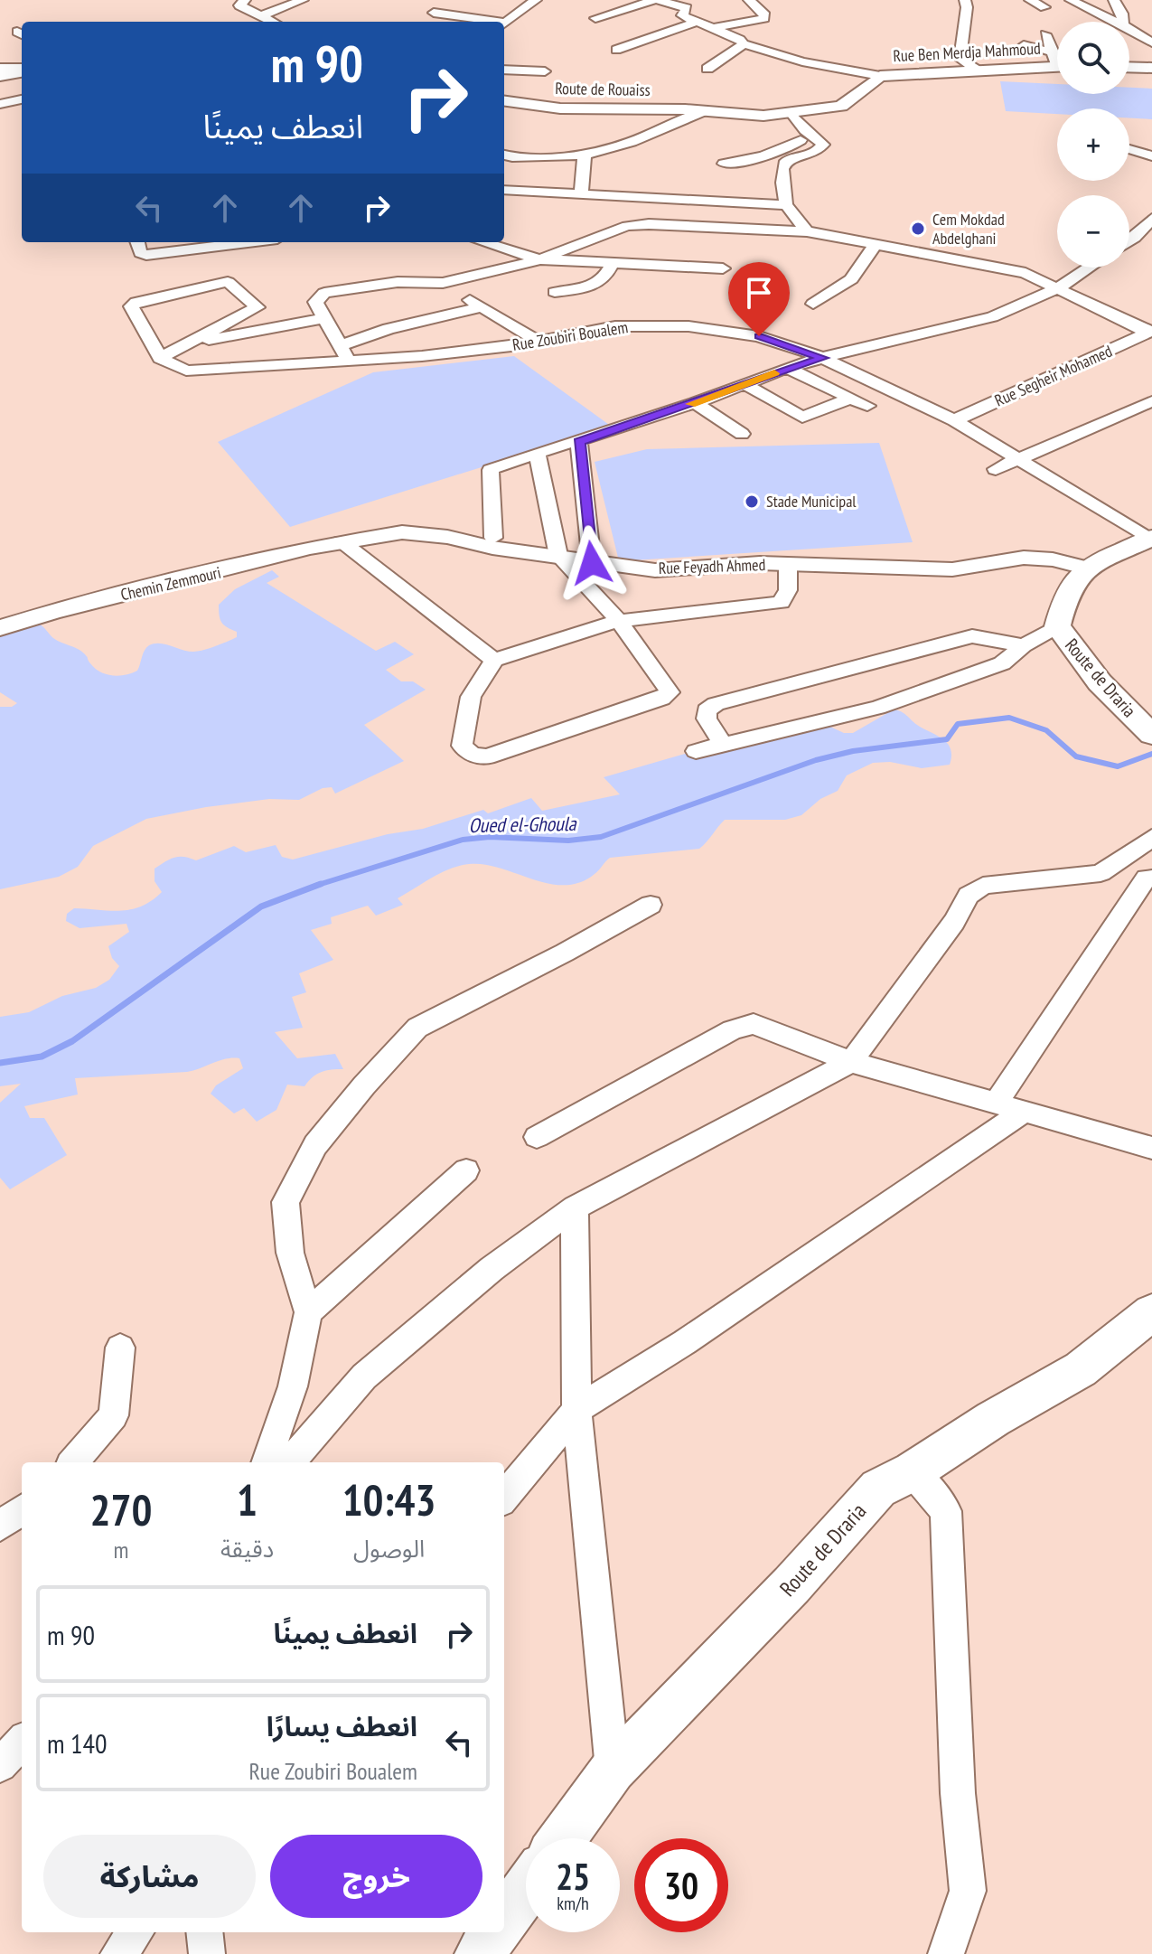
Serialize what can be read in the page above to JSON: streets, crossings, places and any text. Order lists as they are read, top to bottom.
{
  "streets": {
    "main road": ["Route de Draria"],
    "street": [
      "Rue Ben Merdja Mahmoud",
      "Route de Rouaiss",
      "Rue Zoubiri Boualem",
      "Rue Segheir Mohamed",
      "Rue Feyadh Ahmed",
      "Chemin Zemmouri"
    ]
  },
  "crossings": [
    ["Rue Ben Merdja Mahmoud", "Route de Rouaiss"],
    ["Rue Zoubiri Boualem", "Rue Segheir Mohamed"],
    ["Rue Feyadh Ahmed", "Chemin Zemmouri"],
    ["Rue Feyadh Ahmed", "Route de Draria"]
  ],
  "water": ["Oued el-Ghoula"],
  "places": ["Cem Mokdad Abdelghani", "Stade Municipal"],
  "page": {
    "map_buttons": ["+", "−"],
    "turn": ["90 m", "انعطف يمينًا"],
    "eta": [
      "10:43",
      "الوصول",
      "1",
      "دقيقة",
      "270",
      "m"
    ],
    "list": [
      {
        "name": "انعطف يمينًا",
        "value": "90 m"
      },
      {
        "name": "انعطف يسارًا",
        "note": "Rue Zoubiri Boualem",
        "value": "140 m"
      }
    ],
    "buttons": ["خروج", "مشاركة"],
    "speed": "25 km/h",
    "limit": "30"
  }
}
